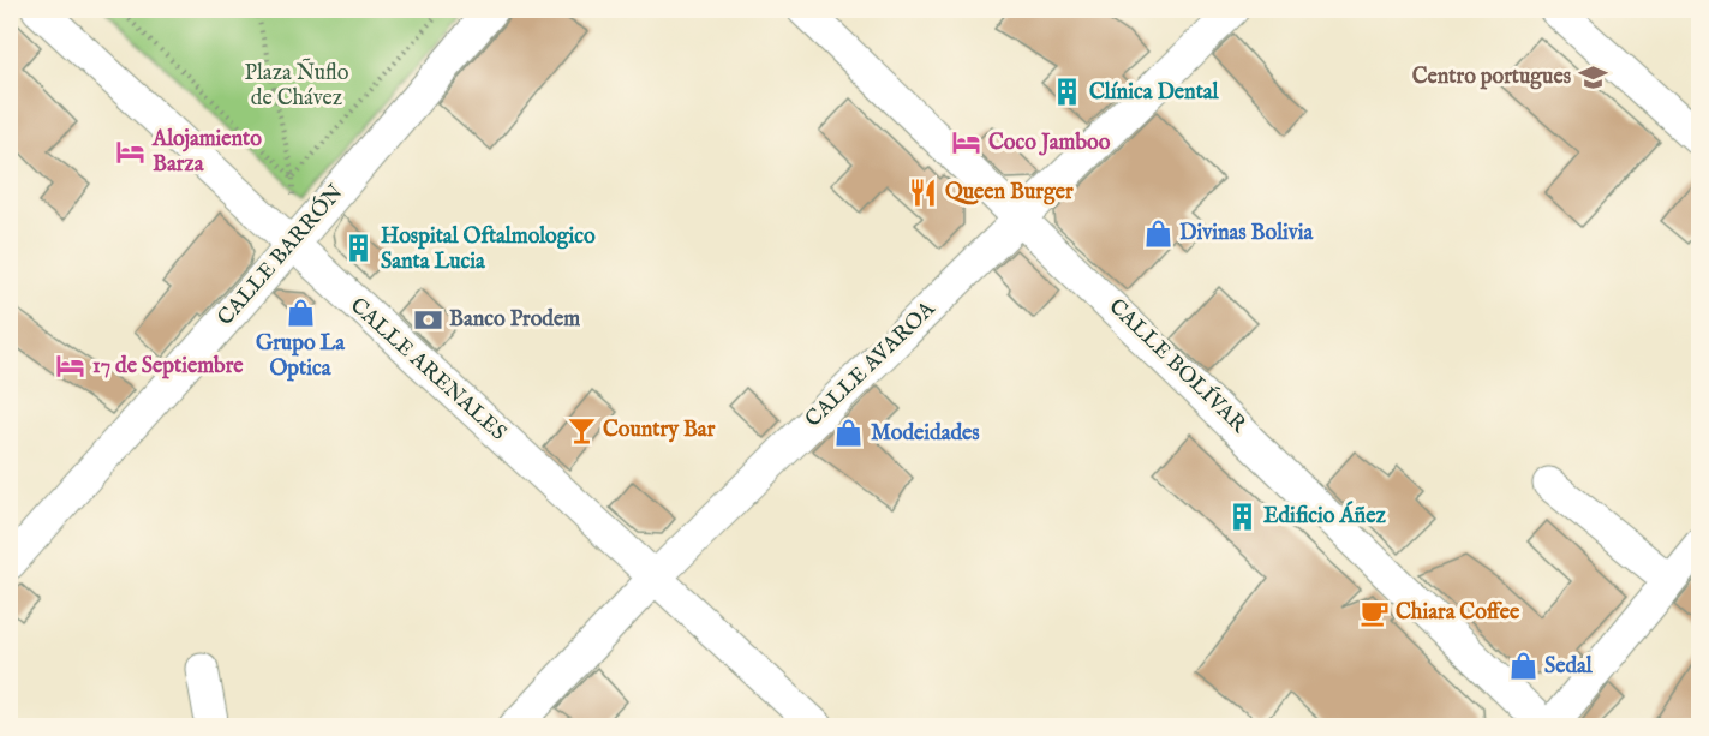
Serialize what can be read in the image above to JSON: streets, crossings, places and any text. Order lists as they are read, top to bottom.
{
  "streets": {
    "street": [
      "CALLE BARRÓN",
      "CALLE AVAROA",
      "CALLE BOLÍVAR",
      "CALLE ARENALES"
    ]
  },
  "crossings": [
    ["CALLE BARRÓN", "CALLE ARENALES"],
    ["CALLE AVAROA", "CALLE BOLÍVAR"],
    ["CALLE AVAROA", "CALLE ARENALES"]
  ],
  "parks": ["Plaza Ñuflo de Chávez"],
  "places": {
    "school or university": ["Centro portugues"],
    "building": ["Clínica Dental", "Hospital Oftalmologico Santa Lucia", "Edificio Áñez"],
    "hotel": ["Coco Jamboo", "Alojamiento Barza", "17 de Septiembre"],
    "restaurant": ["Queen Burger"],
    "shop": [
      "Divinas Bolivia",
      "Grupo La Optica",
      "Modeidades",
      "Sedal"
    ],
    "bank": ["Banco Prodem"],
    "bar": ["Country Bar"],
    "cafe": ["Chiara Coffee"]
  }
}
